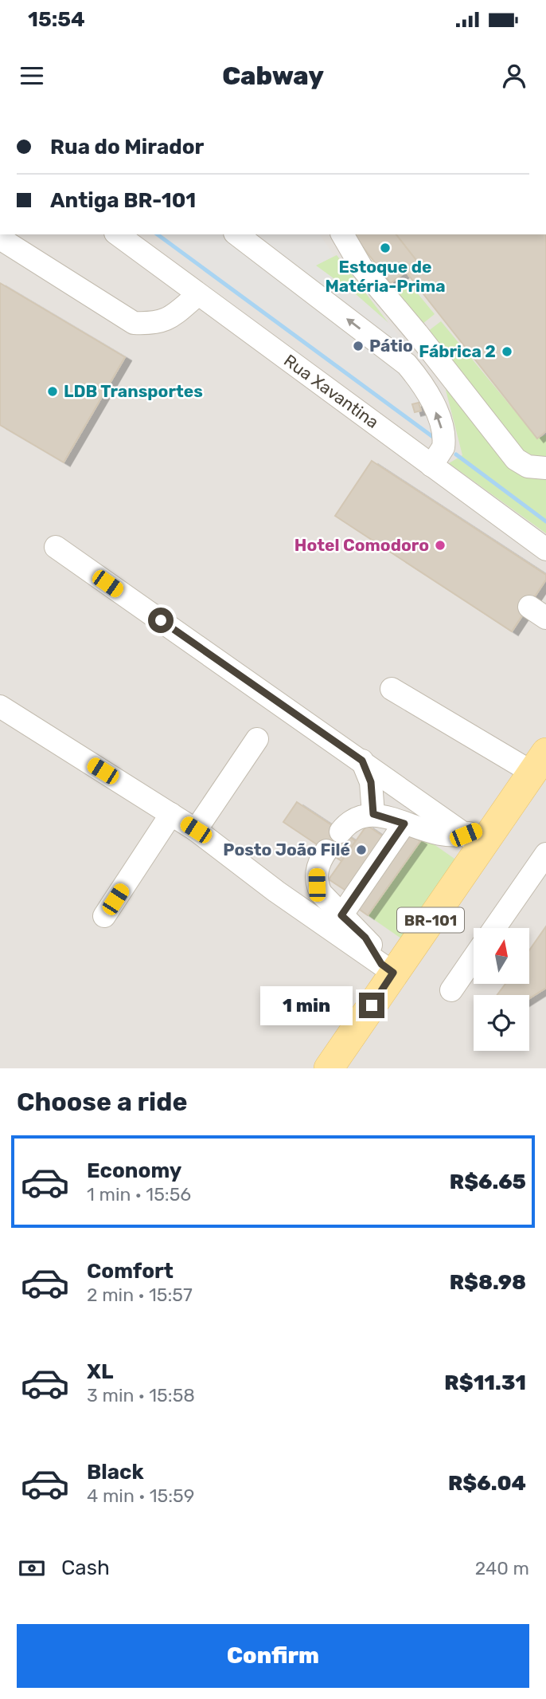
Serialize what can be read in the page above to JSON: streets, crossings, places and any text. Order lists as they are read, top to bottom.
{
  "streets": {
    "main road": ["BR-101"],
    "lane": ["Rua Xavantina"]
  },
  "places": [
    "Estoque de Matéria-Prima",
    "Pátio",
    "Fábrica 2",
    "LDB Transportes",
    "Hotel Comodoro",
    "Posto João Filé"
  ],
  "north": "top",
  "page": {
    "status": "15:54",
    "header": "Cabway",
    "banner": ["Rua do Mirador", "Antiga BR-101"],
    "bubble": "1 min",
    "heading": "Choose a ride",
    "list": [
      {
        "name": "Economy",
        "note": "1 min · 15:56",
        "value": "R$6.65"
      },
      {
        "name": "Comfort",
        "note": "2 min · 15:57",
        "value": "R$8.98"
      },
      {
        "name": "XL",
        "note": "3 min · 15:58",
        "value": "R$11.31"
      },
      {
        "name": "Black",
        "note": "4 min · 15:59",
        "value": "R$6.04"
      }
    ],
    "pay": ["Cash", "240 m"],
    "buttons": "Confirm"
  }
}
